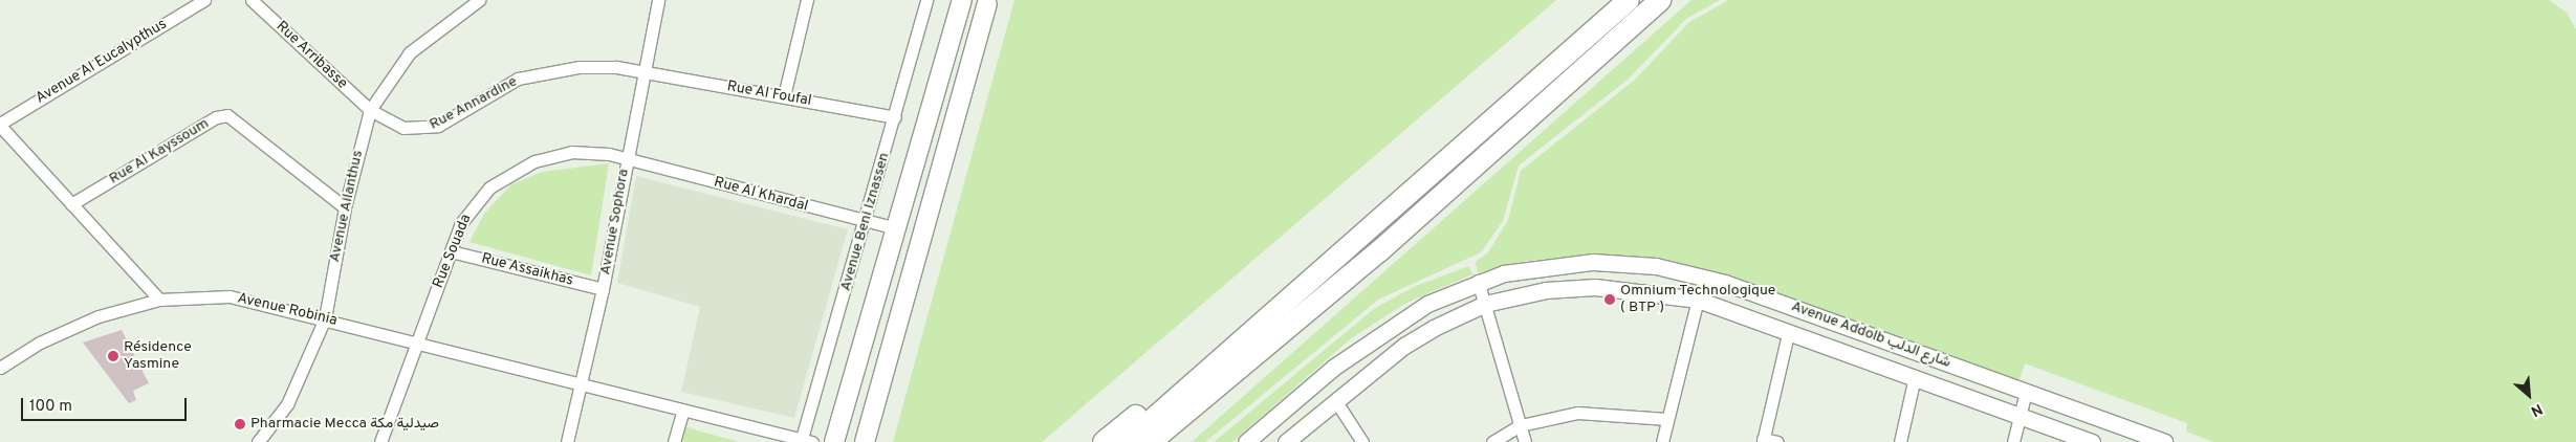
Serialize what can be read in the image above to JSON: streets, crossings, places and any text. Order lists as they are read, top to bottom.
{
  "streets": {
    "street": [
      "Rue Arribasse",
      "Avenue Al Eucalypthus",
      "Rue Al Foufal",
      "Rue Annardine",
      "Rue Al Kayssoum",
      "Rue Al Khardal",
      "Avenue Ailanthus",
      "Avenue Sophora",
      "Avenue Beni Iznassen",
      "Rue Souada",
      "Rue Assaikhas",
      "Avenue Robinia",
      "Avenue Addolb شارع الدلب"
    ]
  },
  "crossings": [
    ["Rue Arribasse", "Rue Annardine"],
    ["Rue Arribasse", "Avenue Ailanthus"],
    ["Rue Al Foufal", "Rue Annardine"],
    ["Rue Al Foufal", "Avenue Sophora"],
    ["Rue Al Foufal", "Avenue Beni Iznassen"],
    ["Rue Annardine", "Avenue Ailanthus"],
    ["Rue Annardine", "Avenue Sophora"],
    ["Rue Al Kayssoum", "Avenue Ailanthus"],
    ["Rue Al Khardal", "Avenue Sophora"],
    ["Rue Al Khardal", "Avenue Beni Iznassen"],
    ["Rue Al Khardal", "Rue Souada"],
    ["Avenue Ailanthus", "Avenue Robinia"],
    ["Avenue Sophora", "Rue Souada"],
    ["Avenue Sophora", "Rue Assaikhas"],
    ["Avenue Sophora", "Avenue Robinia"],
    ["Avenue Beni Iznassen", "Avenue Robinia"],
    ["Rue Souada", "Rue Assaikhas"],
    ["Rue Souada", "Avenue Robinia"]
  ],
  "places": ["Omnium Technologique ( BTP )", "Résidence Yasmine", "Pharmacie Mecca صيدلية مكة"],
  "scale_bar": "100 m",
  "north": "bottom right"
}
